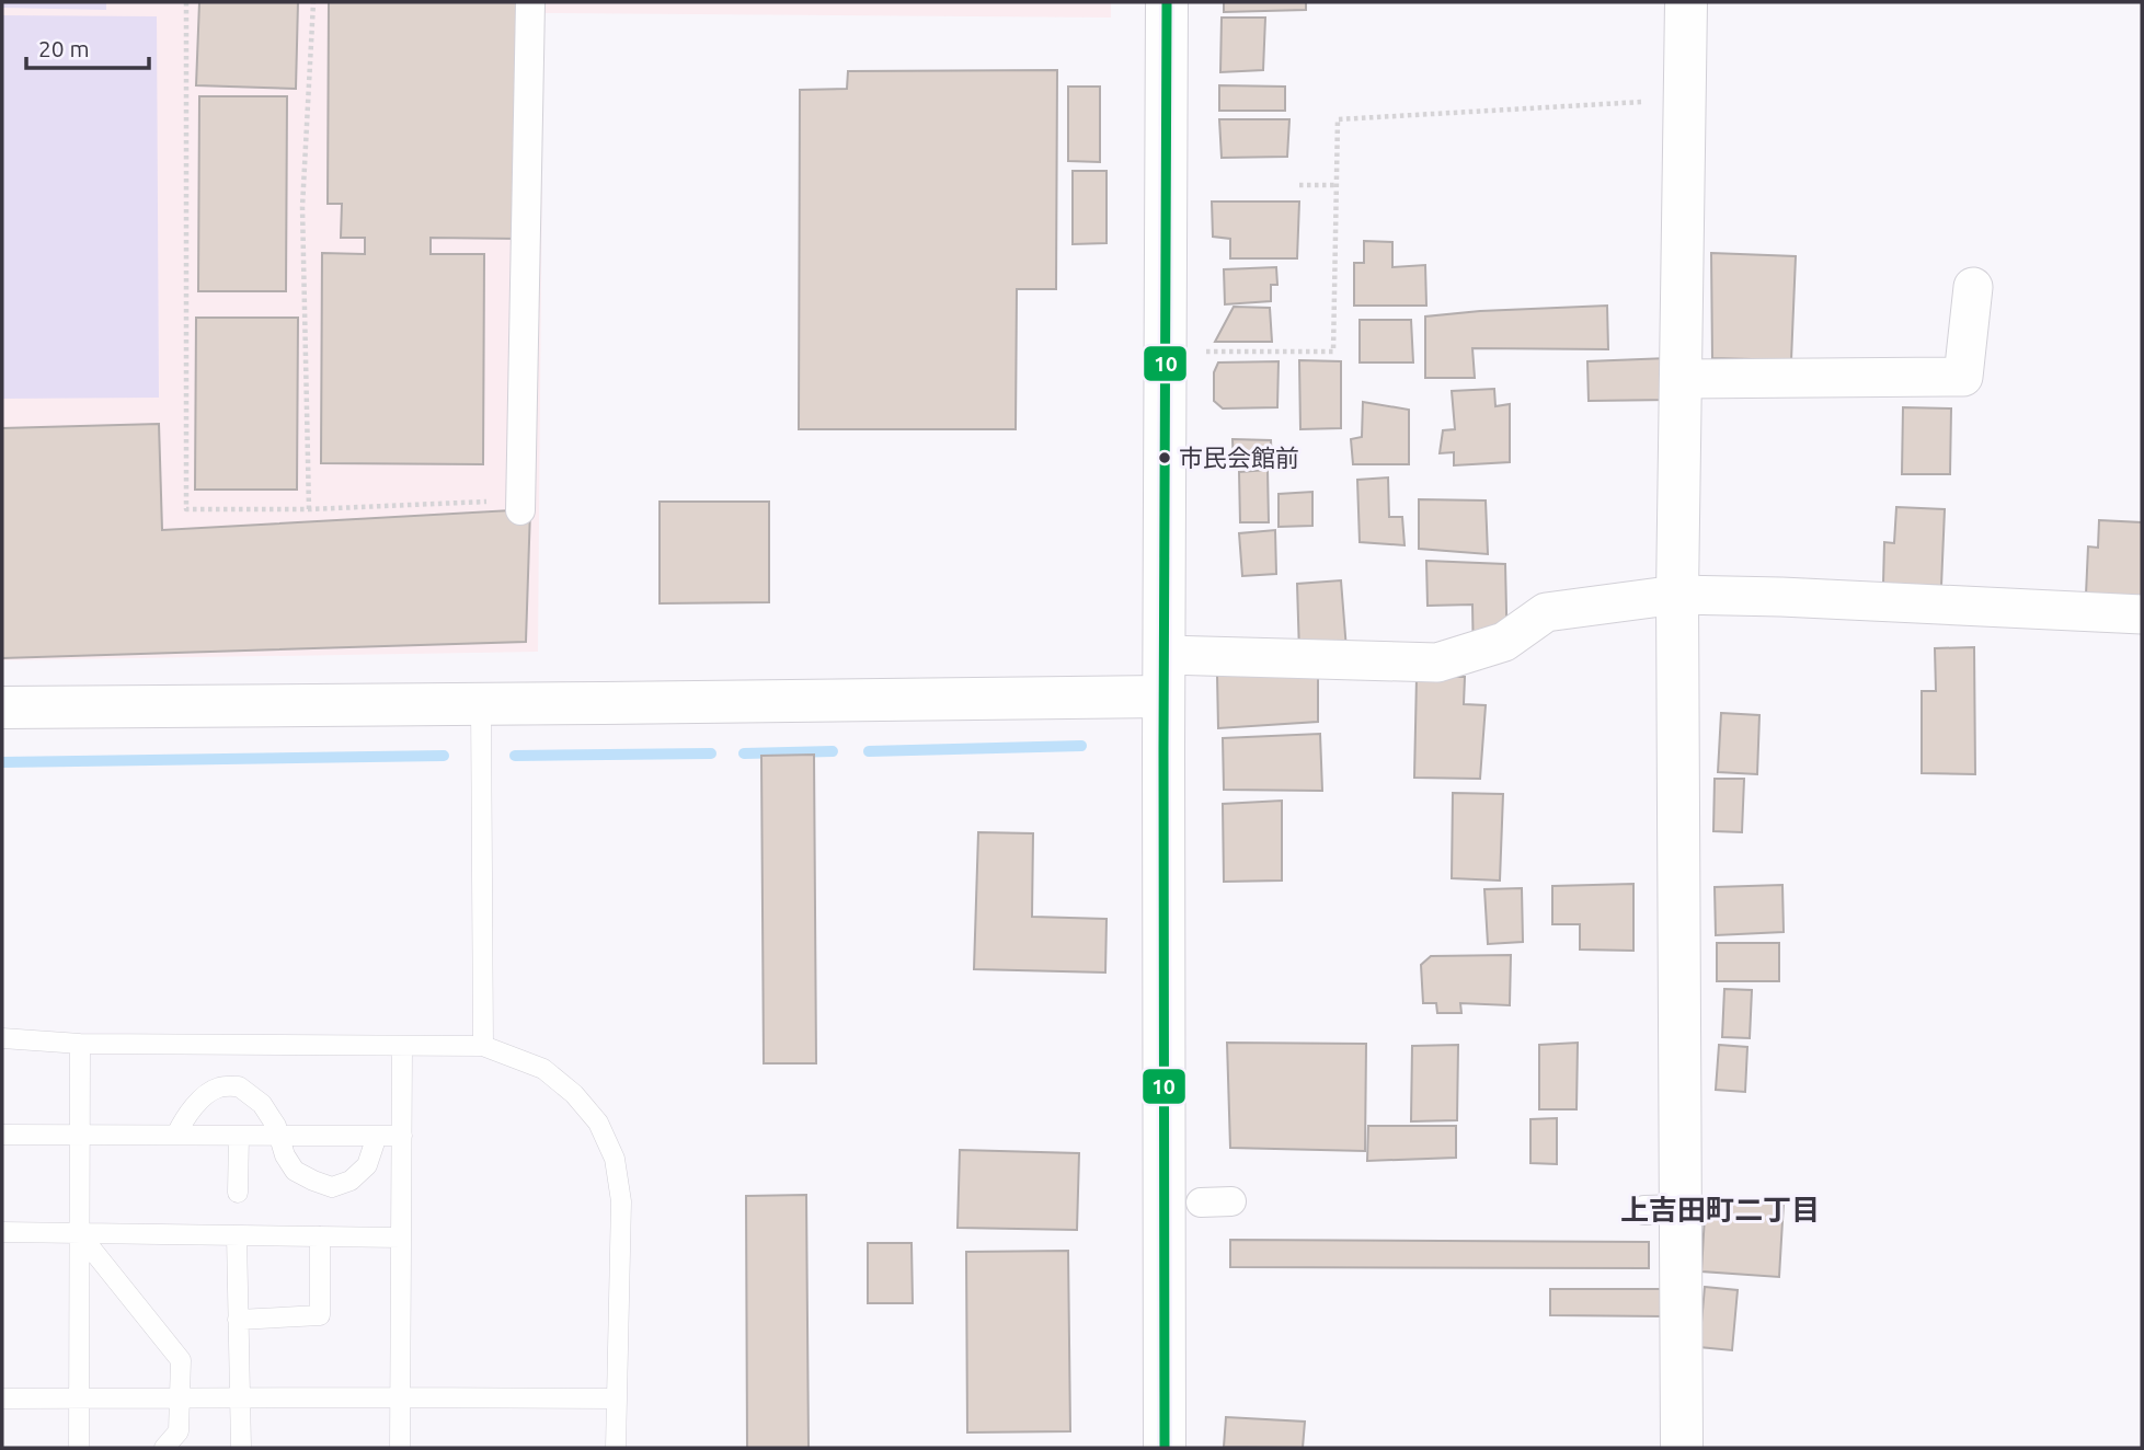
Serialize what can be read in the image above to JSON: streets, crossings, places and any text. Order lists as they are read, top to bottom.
{
  "districts": ["上吉田町二丁目"],
  "places": ["市民会館前"],
  "lines": ["transit line 10"],
  "scale_bar": "20 m"
}
